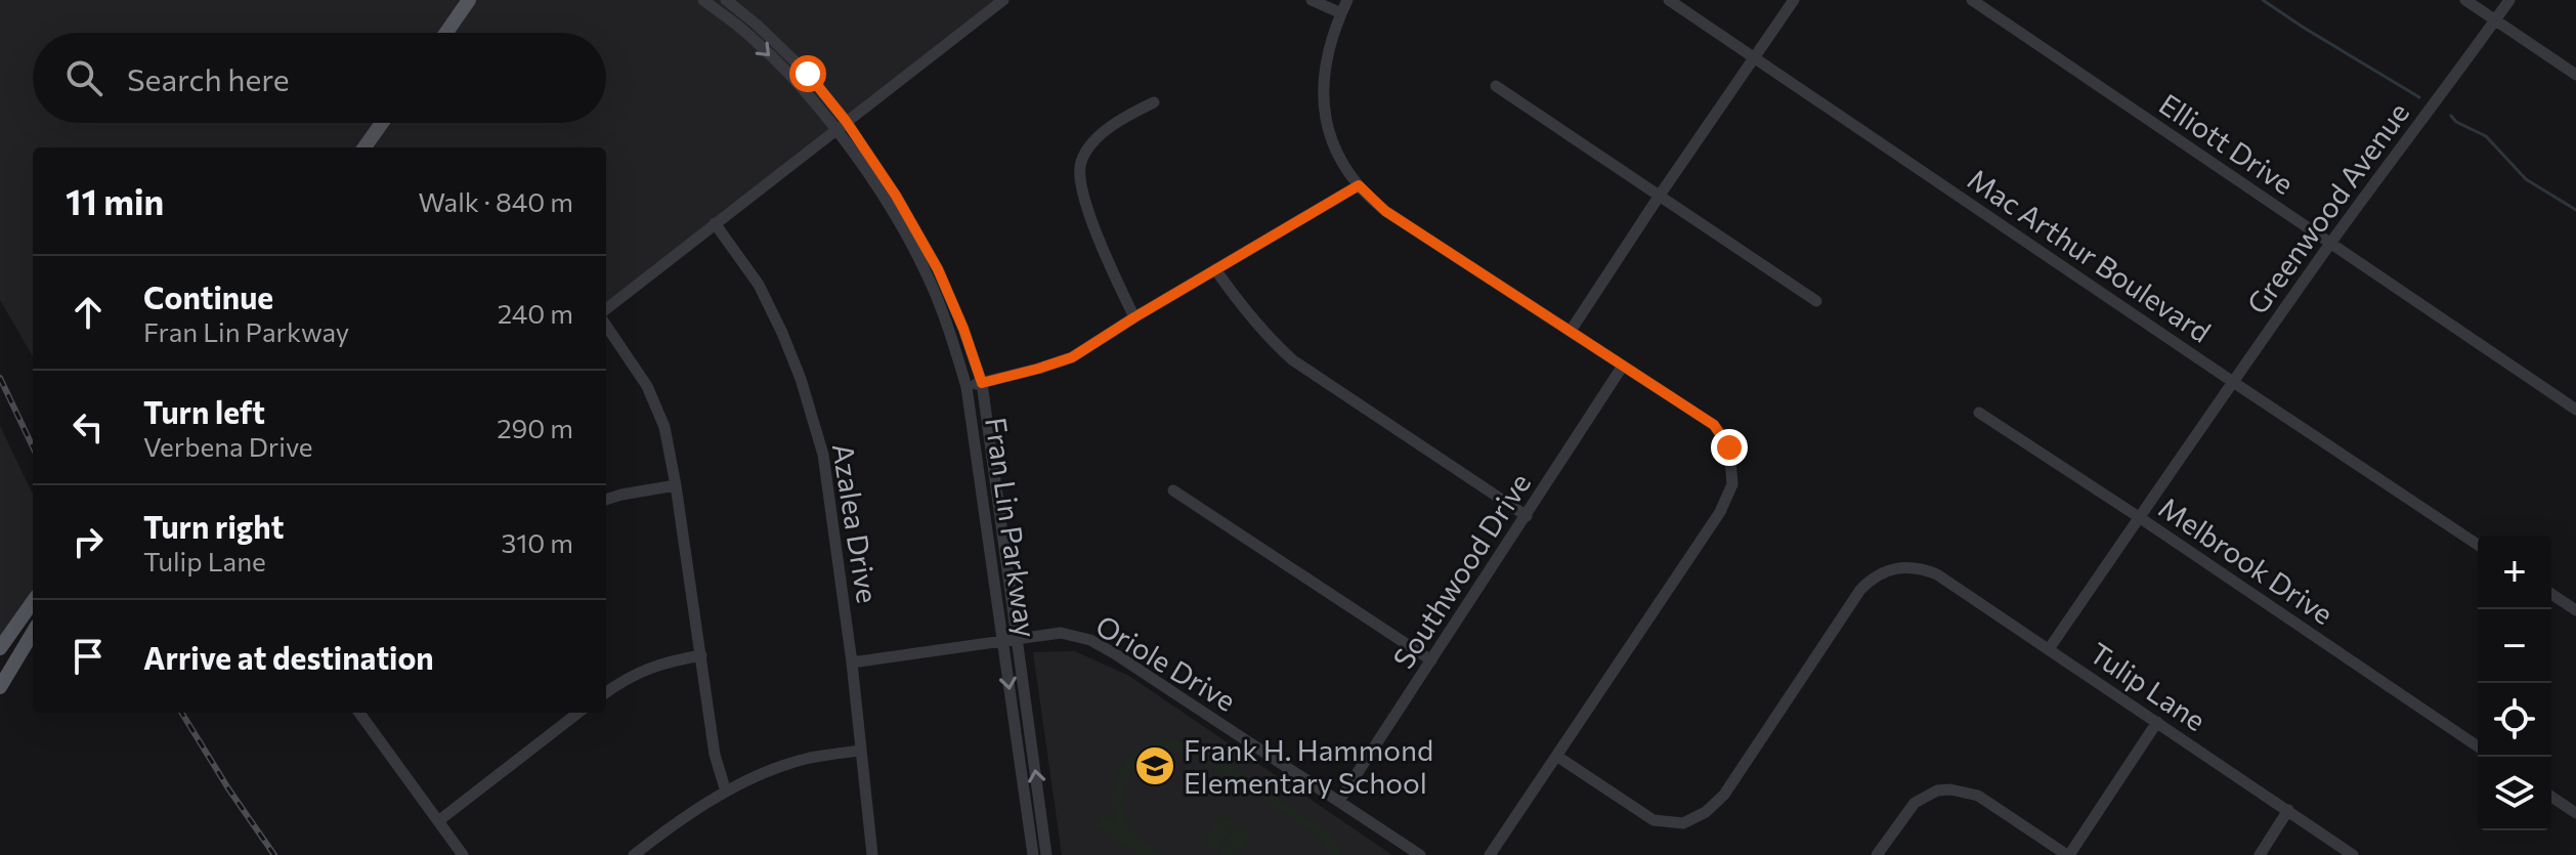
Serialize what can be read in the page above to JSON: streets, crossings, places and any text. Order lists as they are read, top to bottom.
{
  "streets": {
    "street": [
      "Elliott Drive",
      "Greenwood Avenue",
      "Mac Arthur Boulevard",
      "Azalea Drive",
      "Fran Lin Parkway",
      "Melbrook Drive",
      "Southwood Drive",
      "Oriole Drive",
      "Tulip Lane"
    ]
  },
  "crossings": [
    ["Elliott Drive", "Greenwood Avenue"],
    ["Greenwood Avenue", "Mac Arthur Boulevard"],
    ["Greenwood Avenue", "Melbrook Drive"],
    ["Greenwood Avenue", "Tulip Lane"],
    ["Azalea Drive", "Oriole Drive"],
    ["Fran Lin Parkway", "Oriole Drive"],
    ["Southwood Drive", "Oriole Drive"]
  ],
  "places": {
    "school or university": ["Frank H. Hammond Elementary School"]
  },
  "page": {
    "search": "Search here",
    "heading": ["11 min", "Walk · 840 m"],
    "list": [
      ["Continue", "Fran Lin Parkway", "240 m"],
      ["Turn left", "Verbena Drive", "290 m"],
      ["Turn right", "Tulip Lane", "310 m"],
      "Arrive at destination"
    ],
    "map_buttons": ["+", "−"]
  }
}
